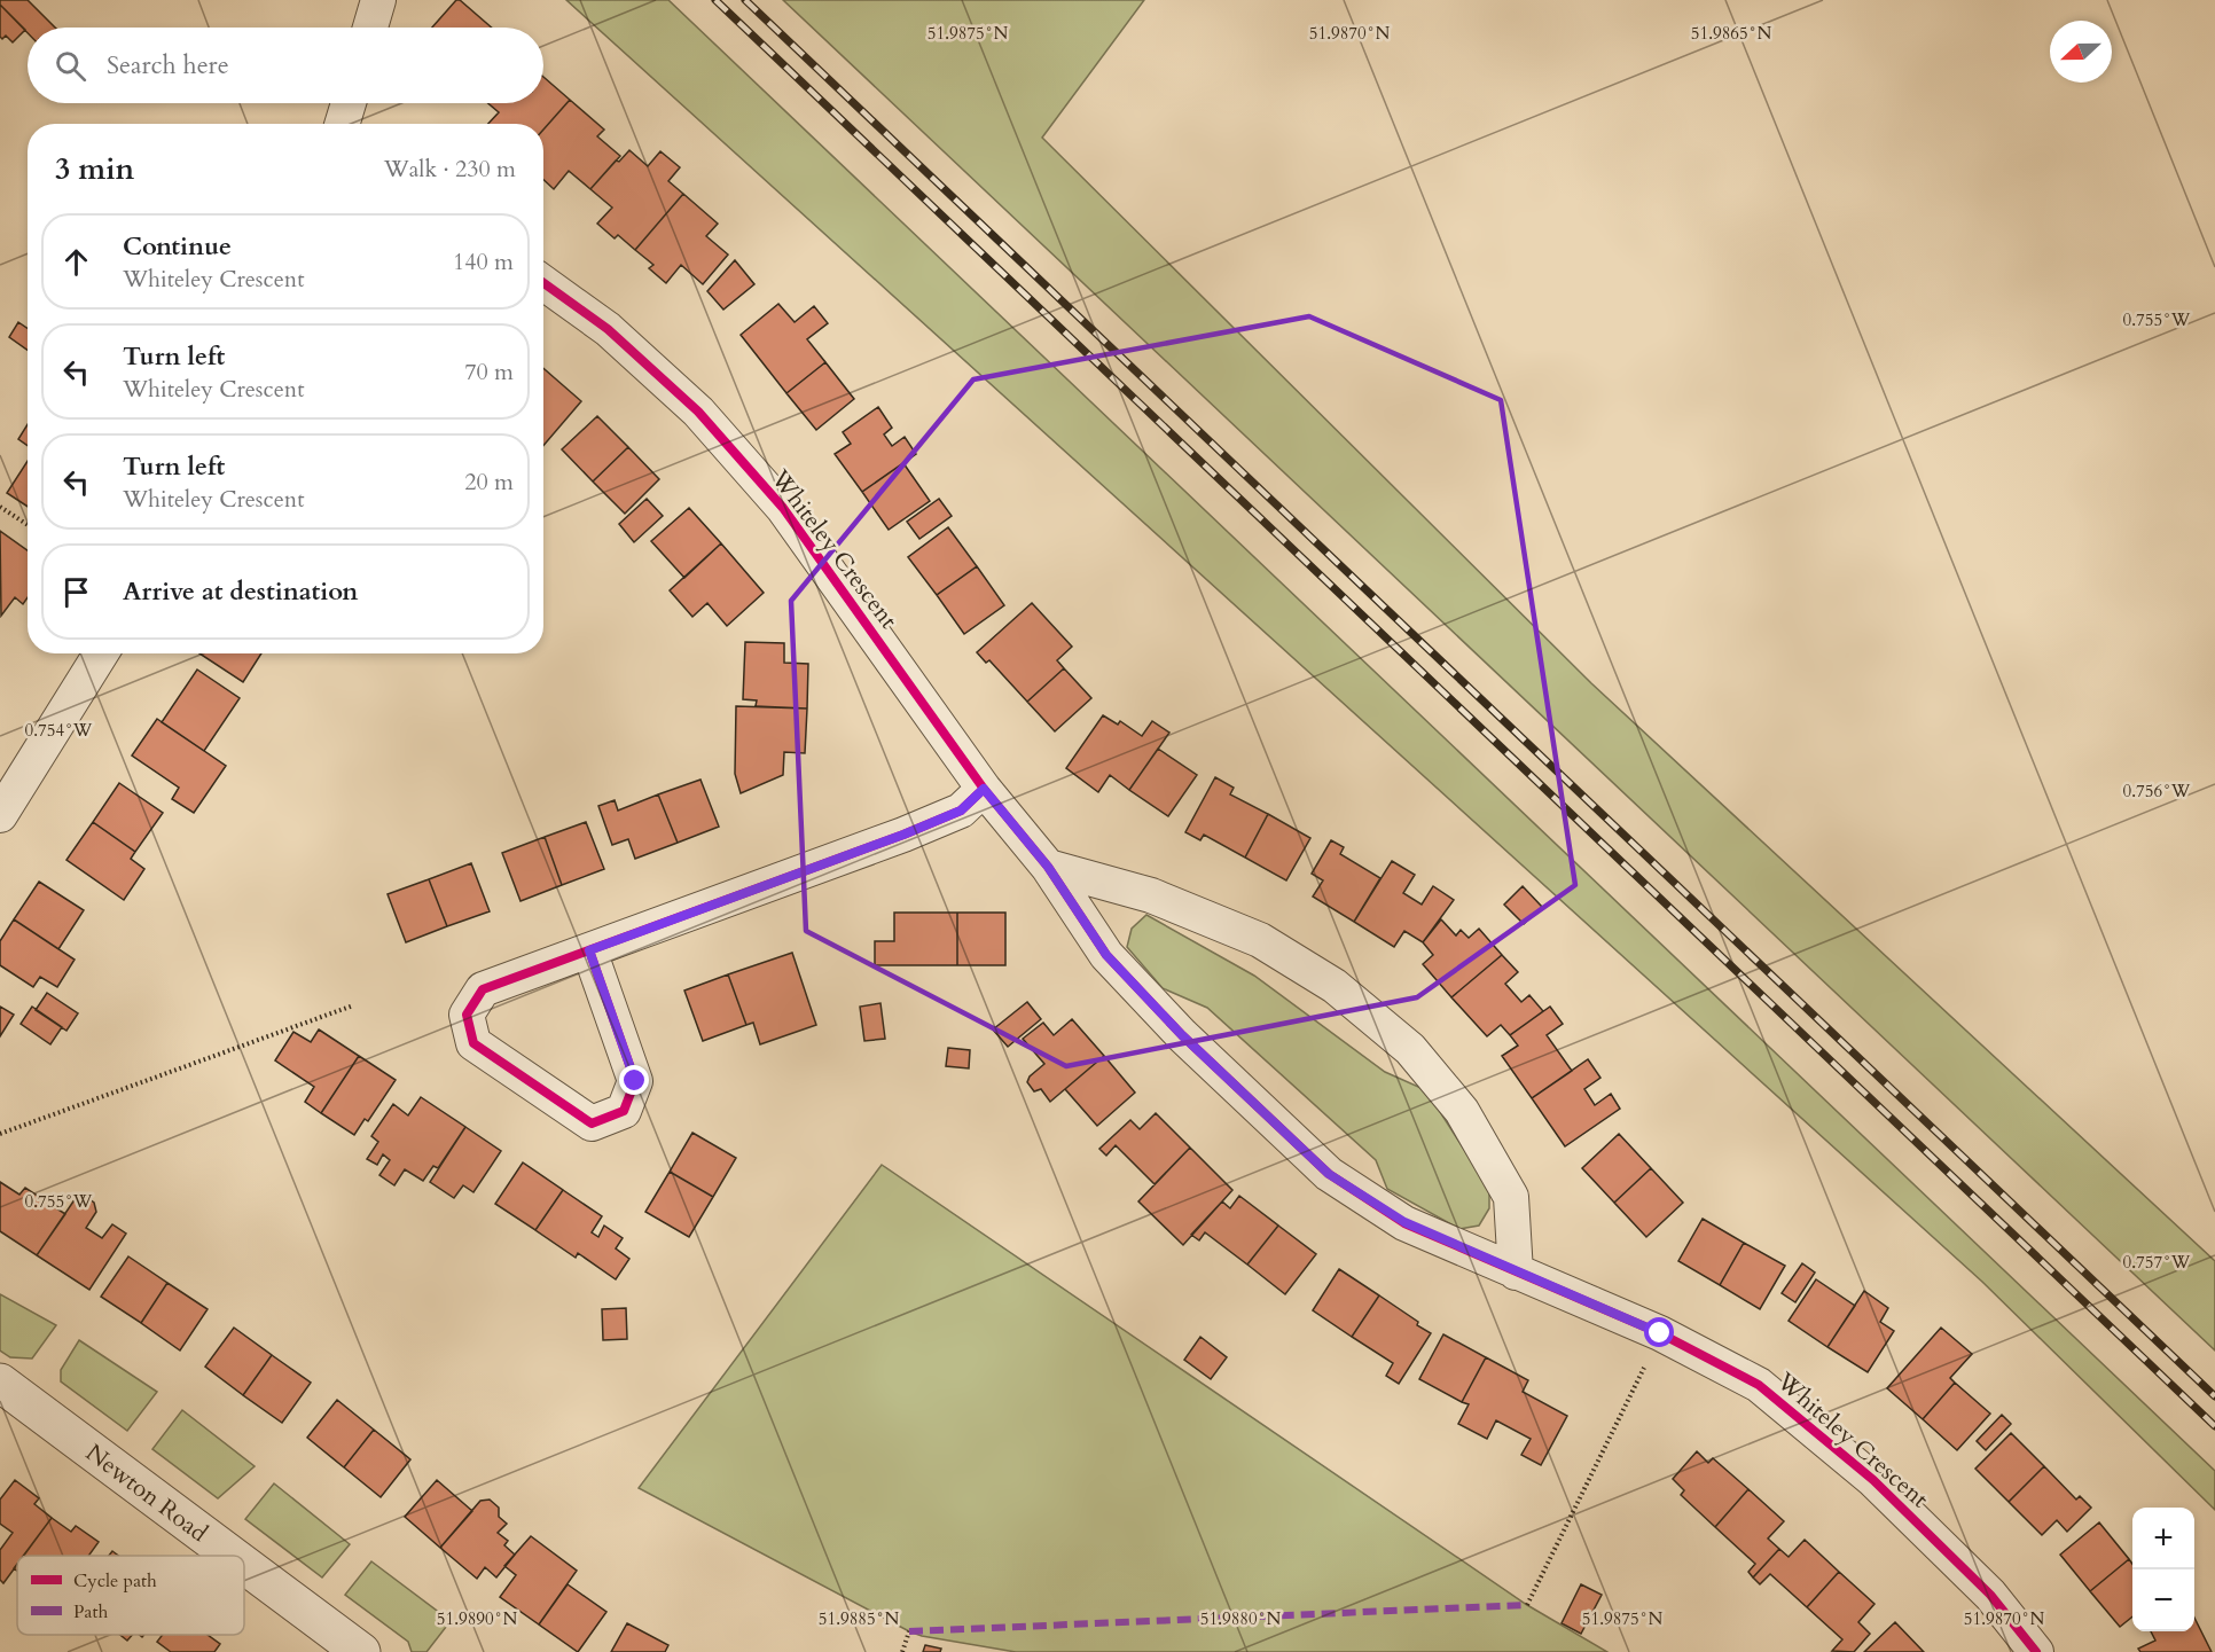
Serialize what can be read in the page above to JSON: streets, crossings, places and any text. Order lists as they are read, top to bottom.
{
  "streets": {
    "street": ["Whiteley Crescent", "Newton Road"]
  },
  "legend": ["Cycle path", "Path"],
  "north": "left",
  "page": {
    "search": "Search here",
    "heading": ["3 min", "Walk · 230 m"],
    "list": [
      ["Continue", "Whiteley Crescent", "140 m"],
      ["Turn left", "Whiteley Crescent", "70 m"],
      ["Turn left", "Whiteley Crescent", "20 m"],
      "Arrive at destination"
    ],
    "map_buttons": ["+", "−"]
  },
  "coordinates": [
    "51.9865°N",
    "51.9875°N",
    "51.9870°N",
    "0.755°W",
    "0.754°W",
    "0.756°W",
    "0.757°W",
    "51.9890°N",
    "51.9885°N",
    "51.9880°N"
  ]
}
